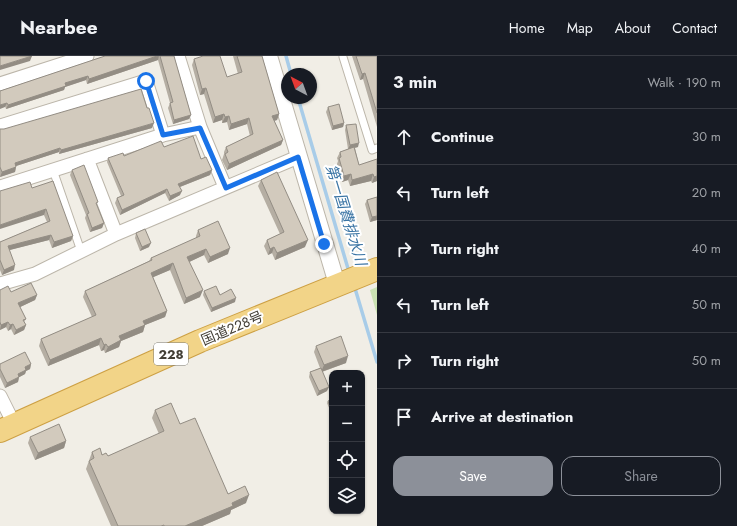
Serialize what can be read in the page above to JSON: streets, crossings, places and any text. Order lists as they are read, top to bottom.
{
  "streets": {
    "highway": ["国道228号", "228"]
  },
  "water": ["第一国費排水川"],
  "north": "top left",
  "page": {
    "header": "Nearbee",
    "nav": [
      "Home",
      "Map",
      "About",
      "Contact"
    ],
    "heading": ["3 min", "Walk · 190 m"],
    "list": [
      ["Continue", "30 m"],
      ["Turn left", "20 m"],
      ["Turn right", "40 m"],
      ["Turn left", "50 m"],
      ["Turn right", "50 m"],
      "Arrive at destination"
    ],
    "map_buttons": ["+", "−"],
    "buttons": ["Save", "Share"]
  }
}
